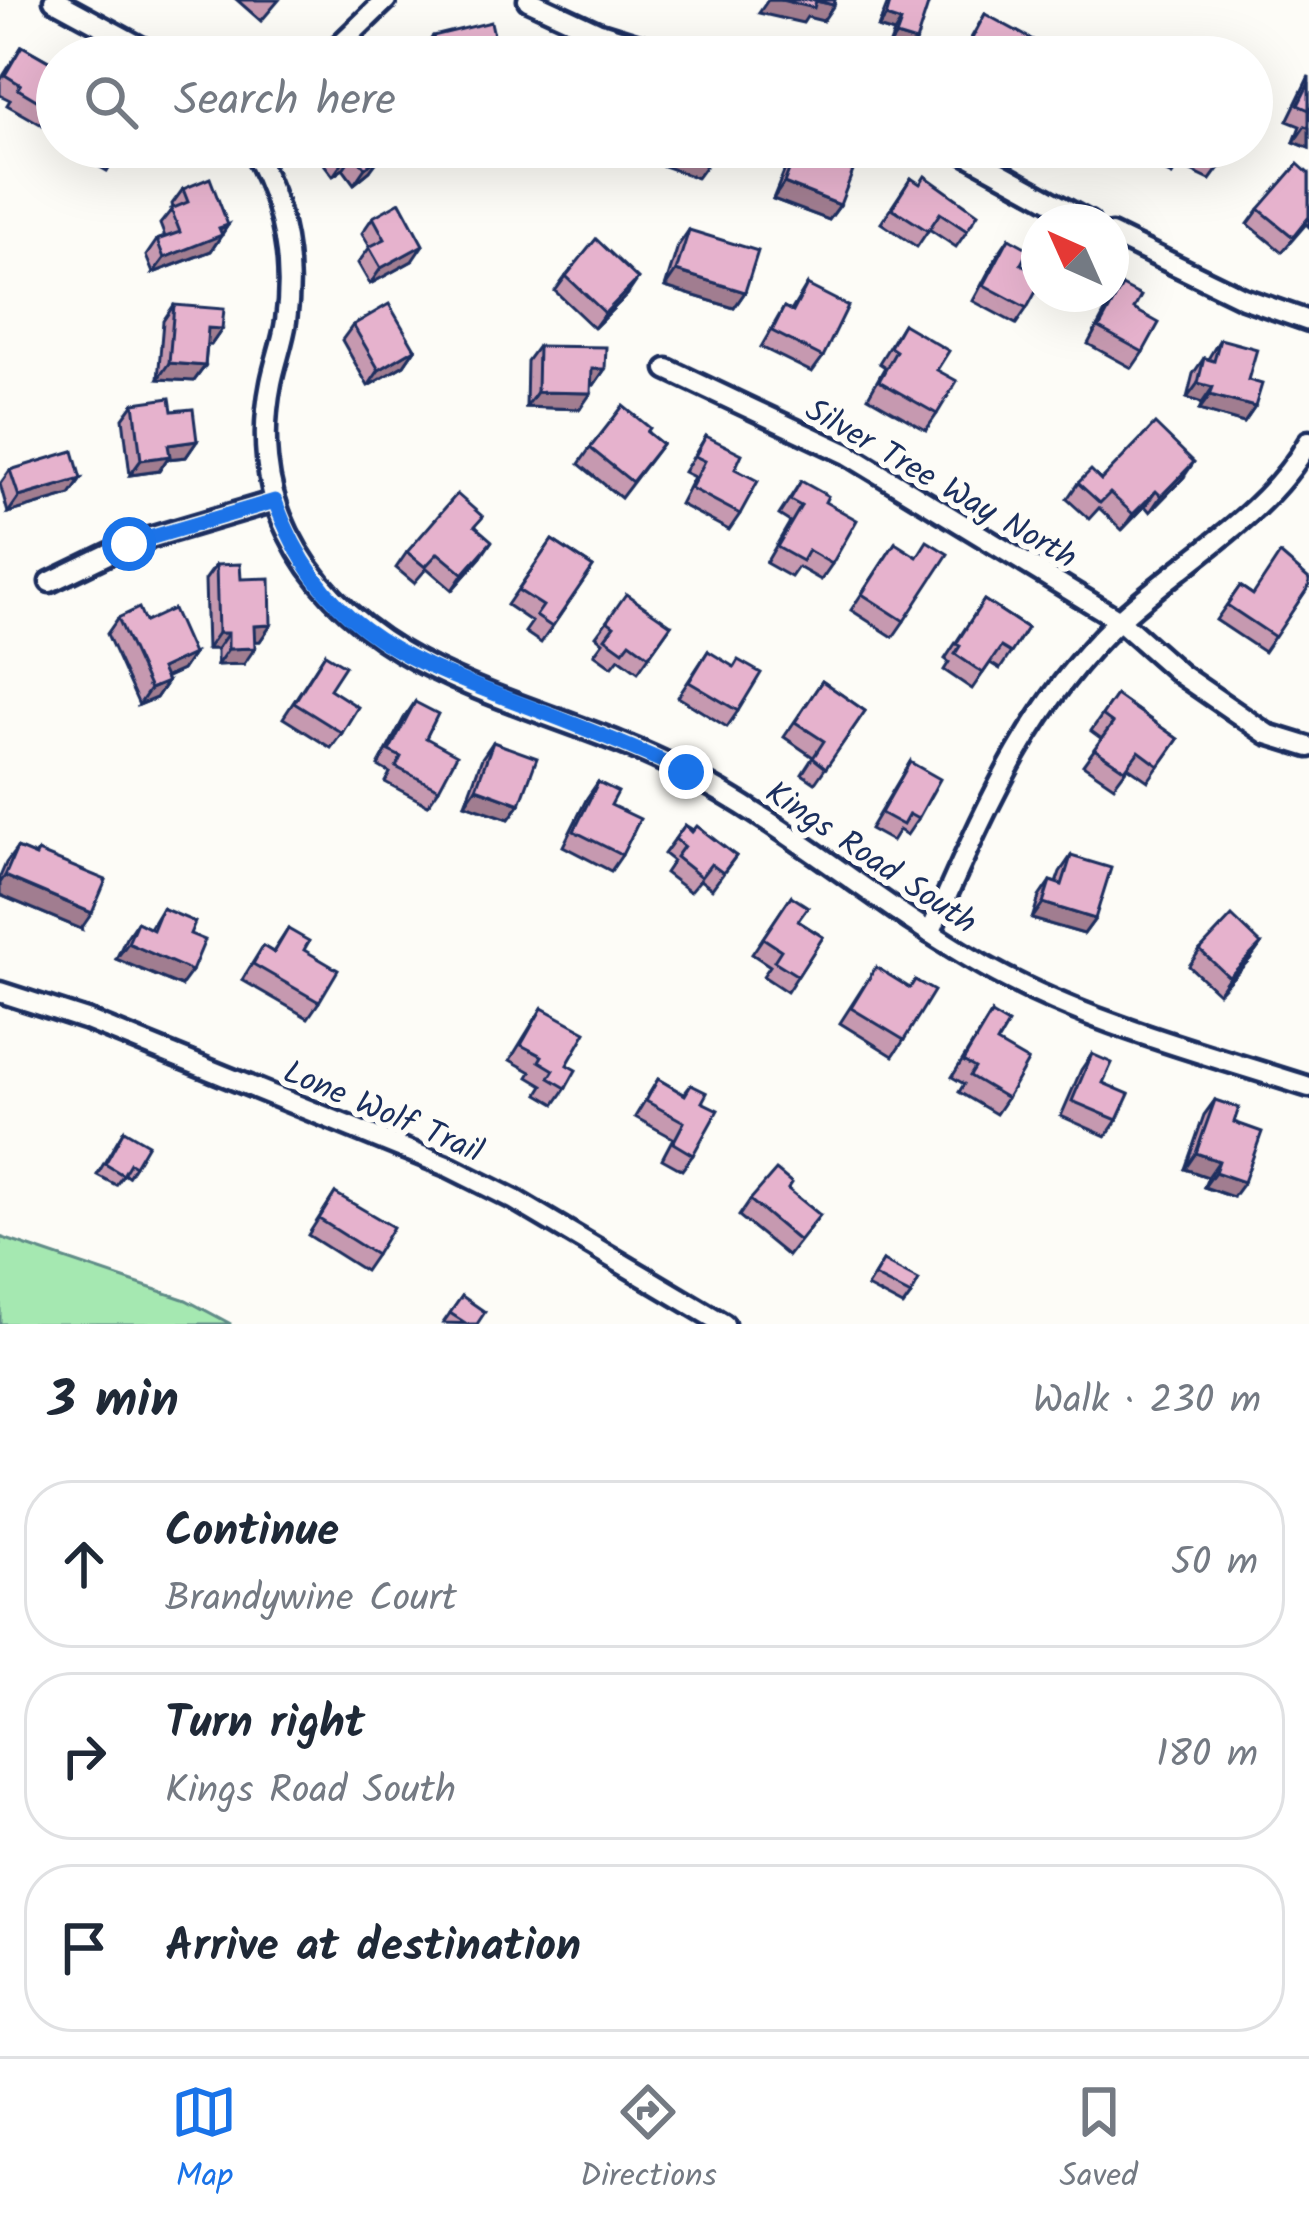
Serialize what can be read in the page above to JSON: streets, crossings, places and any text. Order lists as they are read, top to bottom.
{
  "streets": {
    "street": ["Silver Tree Way North", "Kings Road South", "Lone Wolf Trail"]
  },
  "north": "top left",
  "page": {
    "search": "Search here",
    "heading": ["3 min", "Walk · 230 m"],
    "list": [
      ["Continue", "Brandywine Court", "50 m"],
      ["Turn right", "Kings Road South", "180 m"],
      "Arrive at destination"
    ],
    "nav": ["Map", "Directions", "Saved"]
  }
}
